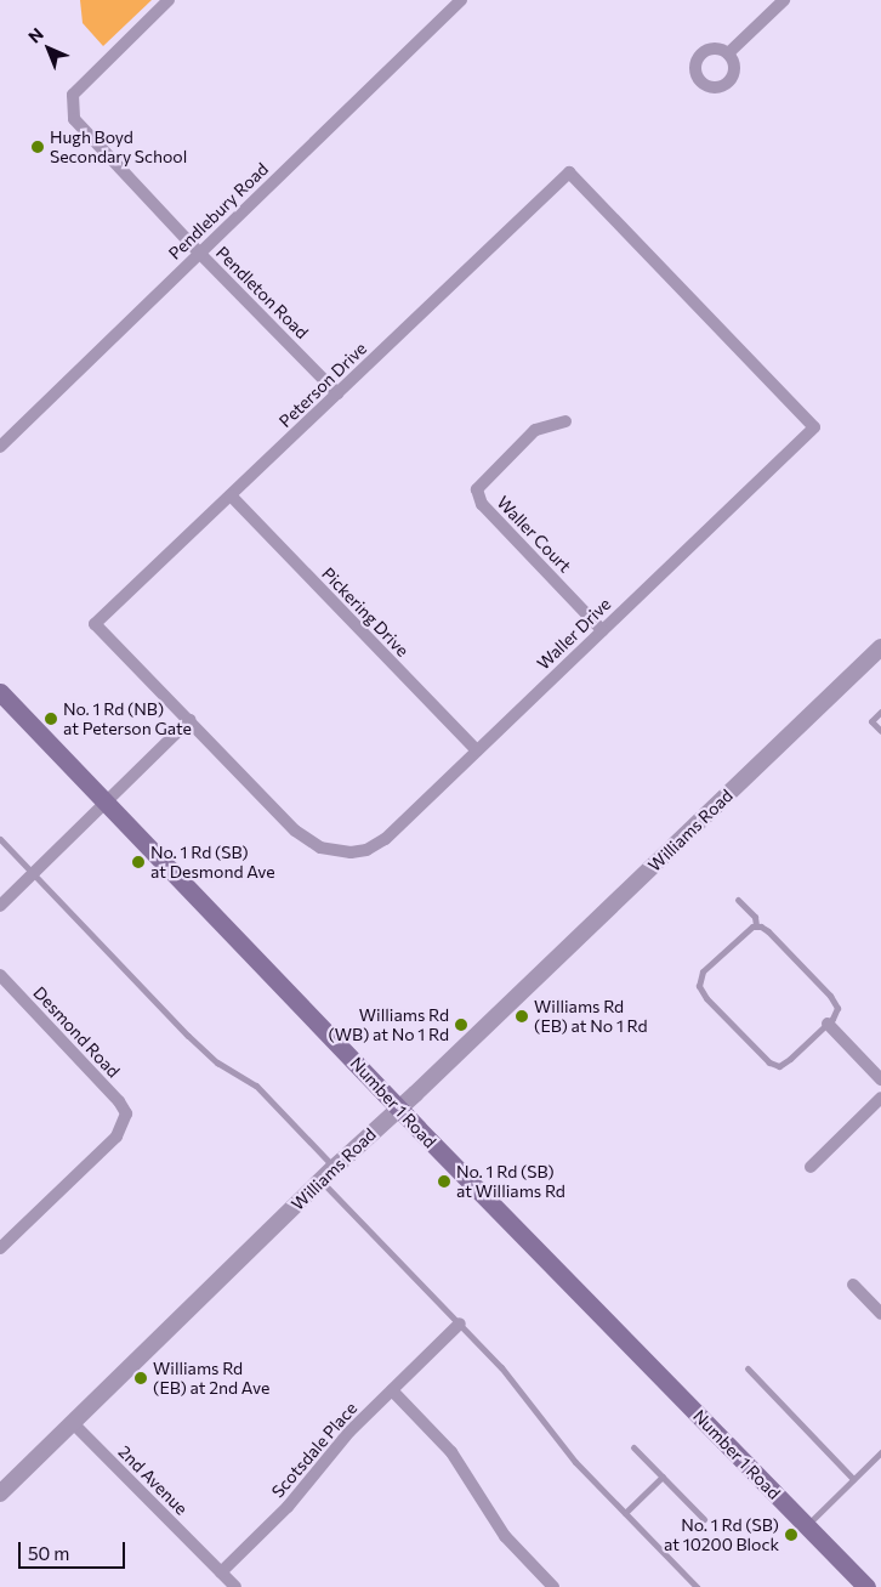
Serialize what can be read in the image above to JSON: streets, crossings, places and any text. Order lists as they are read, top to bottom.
{
  "streets": {
    "main road": ["Number 1 Road"],
    "street": [
      "Pendlebury Road",
      "Pendleton Road",
      "Peterson Drive",
      "Waller Court",
      "Pickering Drive",
      "Waller Drive",
      "Williams Road",
      "Desmond Road",
      "Scotsdale Place",
      "2nd Avenue"
    ]
  },
  "crossings": [
    ["Pendlebury Road", "Pendleton Road"],
    ["Pendleton Road", "Peterson Drive"],
    ["Peterson Drive", "Pickering Drive"],
    ["Peterson Drive", "Waller Drive"],
    ["Waller Court", "Waller Drive"],
    ["Pickering Drive", "Waller Drive"],
    ["Williams Road", "Number 1 Road"],
    ["Williams Road", "2nd Avenue"],
    ["Scotsdale Place", "2nd Avenue"]
  ],
  "places": [
    "Hugh Boyd Secondary School",
    "No. 1 Rd (NB) at Peterson Gate",
    "No. 1 Rd (SB) at Desmond Ave",
    "Williams Rd (EB) at No 1 Rd",
    "Williams Rd (WB) at No 1 Rd",
    "No. 1 Rd (SB) at Williams Rd",
    "Williams Rd (EB) at 2nd Ave",
    "No. 1 Rd (SB) at 10200 Block"
  ],
  "scale_bar": "50 m",
  "north": "top left"
}
